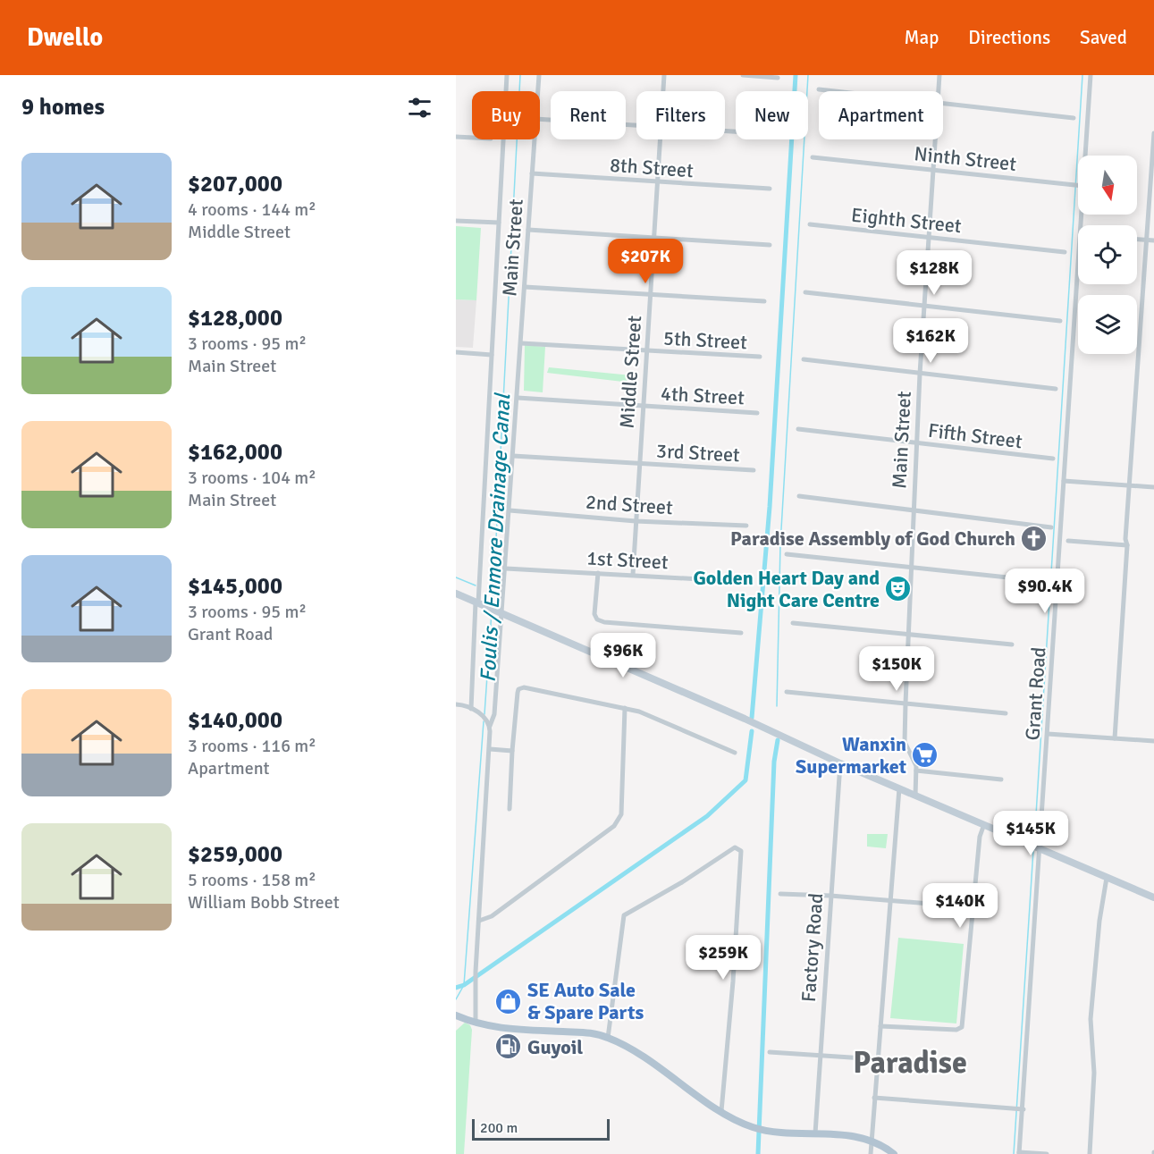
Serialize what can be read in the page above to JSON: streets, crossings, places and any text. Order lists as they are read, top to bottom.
{
  "streets": {
    "street": [
      "Ninth Street",
      "8th Street",
      "Eighth Street",
      "Main Street",
      "5th Street",
      "Middle Street",
      "4th Street",
      "Fifth Street",
      "3rd Street",
      "2nd Street",
      "1st Street",
      "Grant Road",
      "Factory Road"
    ]
  },
  "crossings": [
    ["Ninth Street", "Main Street"],
    ["8th Street", "Main Street"],
    ["8th Street", "Middle Street"],
    ["Eighth Street", "Main Street"],
    ["Main Street", "5th Street"],
    ["Main Street", "4th Street"],
    ["Main Street", "Fifth Street"],
    ["Main Street", "3rd Street"],
    ["Main Street", "2nd Street"],
    ["Main Street", "1st Street"],
    ["5th Street", "Middle Street"],
    ["Middle Street", "4th Street"],
    ["Middle Street", "3rd Street"],
    ["Middle Street", "2nd Street"],
    ["Middle Street", "1st Street"]
  ],
  "districts": ["Paradise"],
  "water": ["Foulis / Enmore Drainage Canal"],
  "places": {
    "church": ["Paradise Assembly of God Church"],
    "theatre": ["Golden Heart Day and Night Care Centre"],
    "supermarket": ["Wanxin Supermarket"],
    "shop": ["SE Auto Sale & Spare Parts"],
    "fuel station": ["Guyoil"]
  },
  "scale_bar": "200 m",
  "north": "bottom",
  "page": {
    "header": "Dwello",
    "nav": ["Map", "Directions", "Saved"],
    "heading": "9 homes",
    "chip": [
      "Buy",
      "Rent",
      "Filters",
      "New",
      "Apartment"
    ],
    "list": [
      {
        "name": "$207,000",
        "note": "4 rooms · 144 m² · Middle Street"
      },
      {
        "name": "$128,000",
        "note": "3 rooms · 95 m² · Main Street"
      },
      {
        "name": "$162,000",
        "note": "3 rooms · 104 m² · Main Street"
      },
      {
        "name": "$145,000",
        "note": "3 rooms · 95 m² · Grant Road"
      },
      {
        "name": "$140,000",
        "note": "3 rooms · 116 m² · Apartment"
      },
      {
        "name": "$259,000",
        "note": "5 rooms · 158 m² · William Bobb Street"
      }
    ],
    "price": [
      "$207K",
      "$128K",
      "$162K",
      "$90.4K",
      "$96K",
      "$150K",
      "$145K",
      "$140K",
      "$259K"
    ],
    "scale": "200 m"
  }
}
